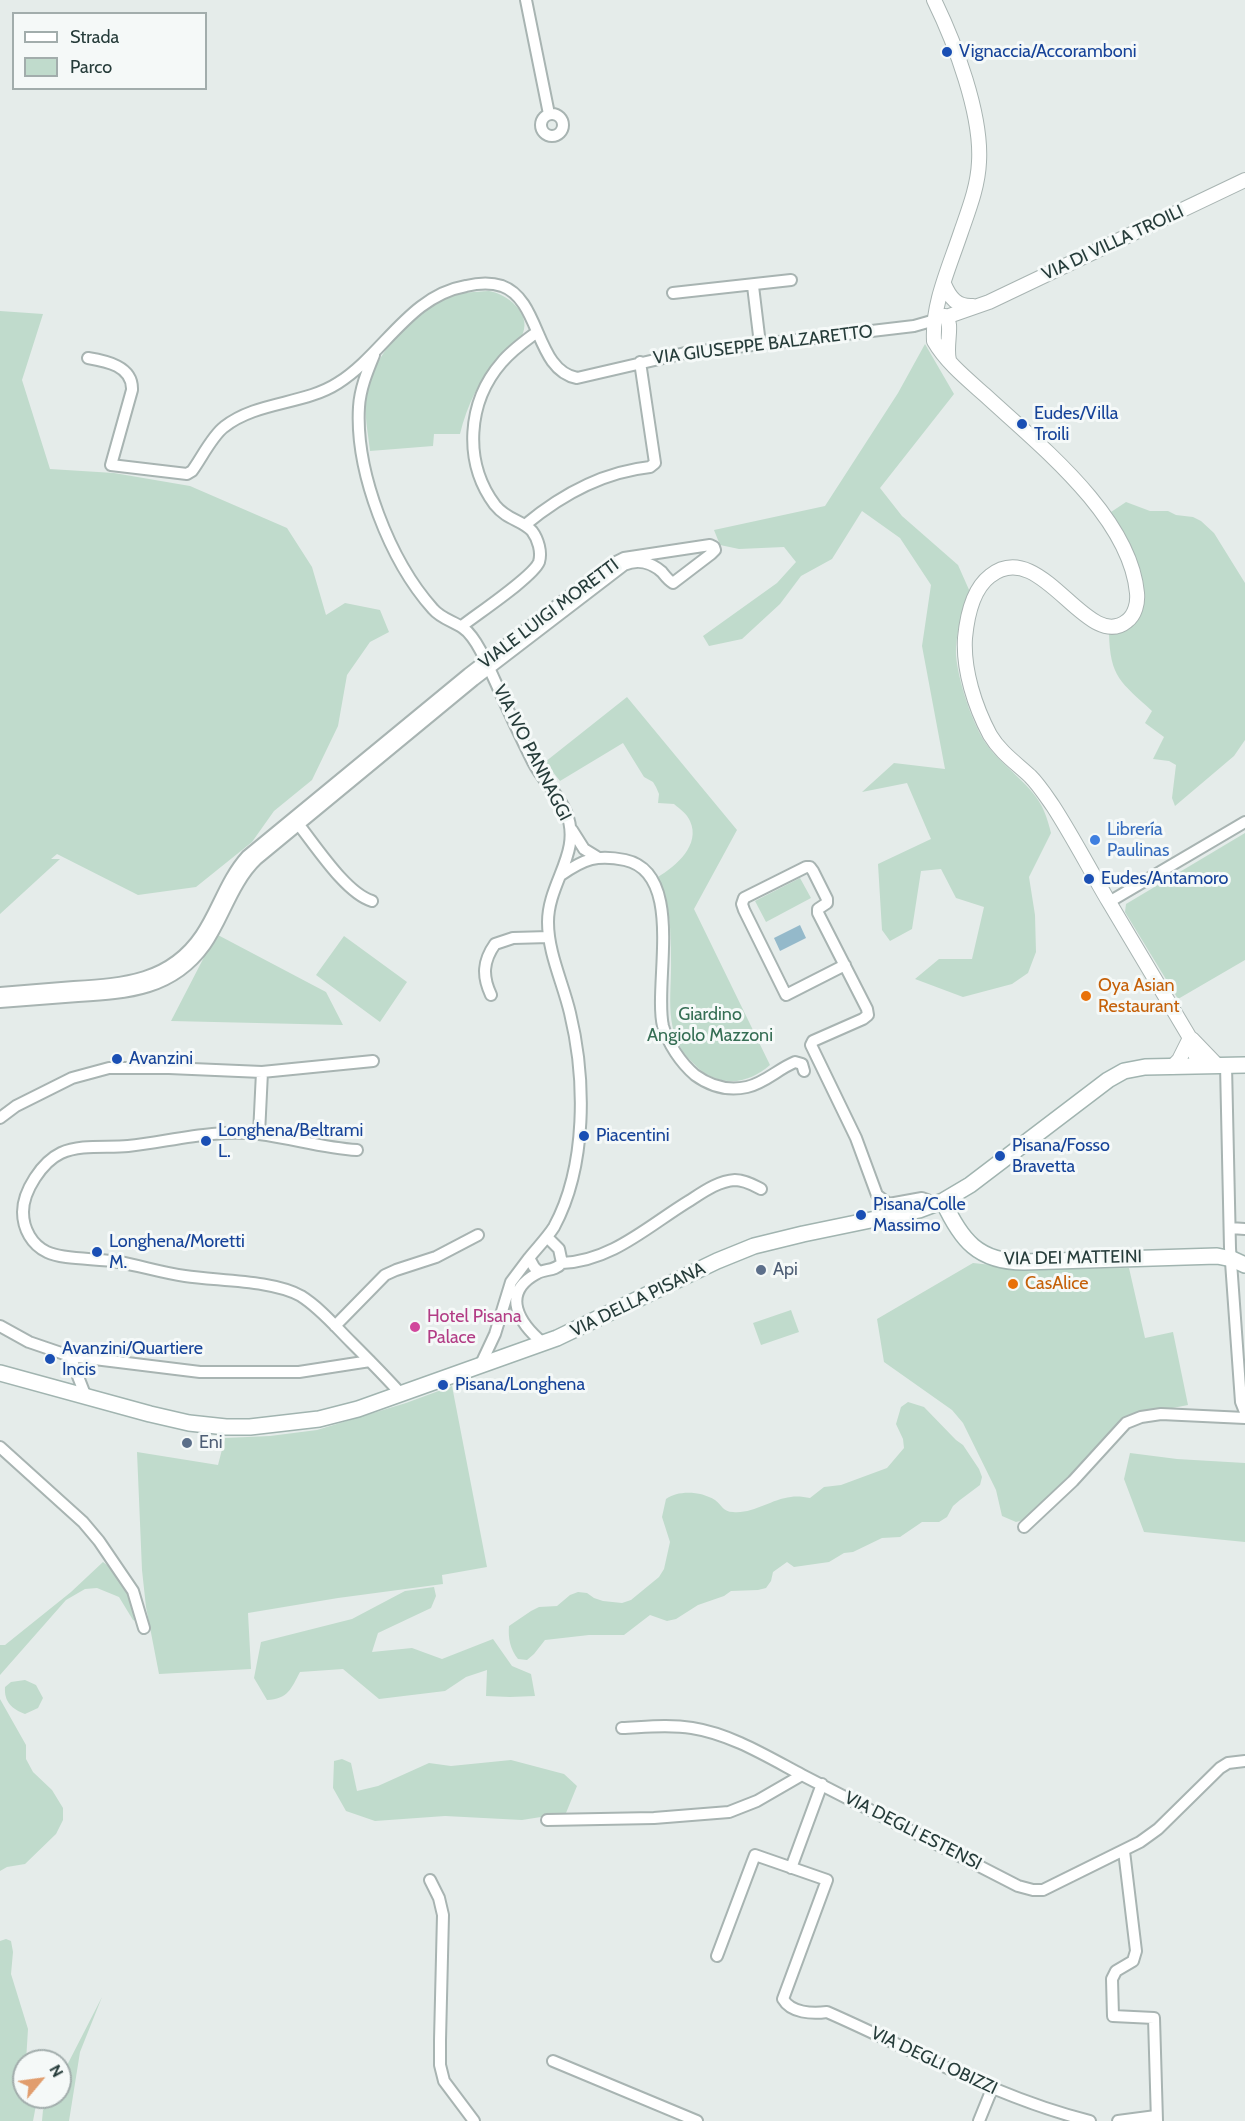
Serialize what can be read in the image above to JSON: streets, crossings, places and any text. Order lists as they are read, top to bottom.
{
  "streets": {
    "main road": ["VIA DEI MATTEINI", "VIA DELLA PISANA"],
    "street": [
      "VIA DI VILLA TROILI",
      "VIA GIUSEPPE BALZARETTO",
      "VIALE LUIGI MORETTI",
      "VIA IVO PANNAGGI",
      "VIA DEGLI ESTENSI",
      "VIA DEGLI OBIZZI"
    ]
  },
  "crossings": [
    ["VIA DI VILLA TROILI", "VIA GIUSEPPE BALZARETTO"],
    ["VIALE LUIGI MORETTI", "VIA IVO PANNAGGI"],
    ["VIA IVO PANNAGGI", "VIA DELLA PISANA"],
    ["VIA DEI MATTEINI", "VIA DELLA PISANA"]
  ],
  "parks": ["Giardino Angiolo Mazzoni"],
  "places": [
    "Vignaccia/Accoramboni",
    "Eudes/Villa Troili",
    "Librería Paulinas",
    "Eudes/Antamoro",
    "Oya Asian Restaurant",
    "Avanzini",
    "Piacentini",
    "Longhena/Beltrami L.",
    "Pisana/Fosso Bravetta",
    "Pisana/Colle Massimo",
    "Longhena/Moretti M.",
    "Api",
    "CasAlice",
    "Hotel Pisana Palace",
    "Avanzini/Quartiere Incis",
    "Pisana/Longhena",
    "Eni"
  ],
  "legend": ["Strada", "Parco"],
  "north": "top right"
}
